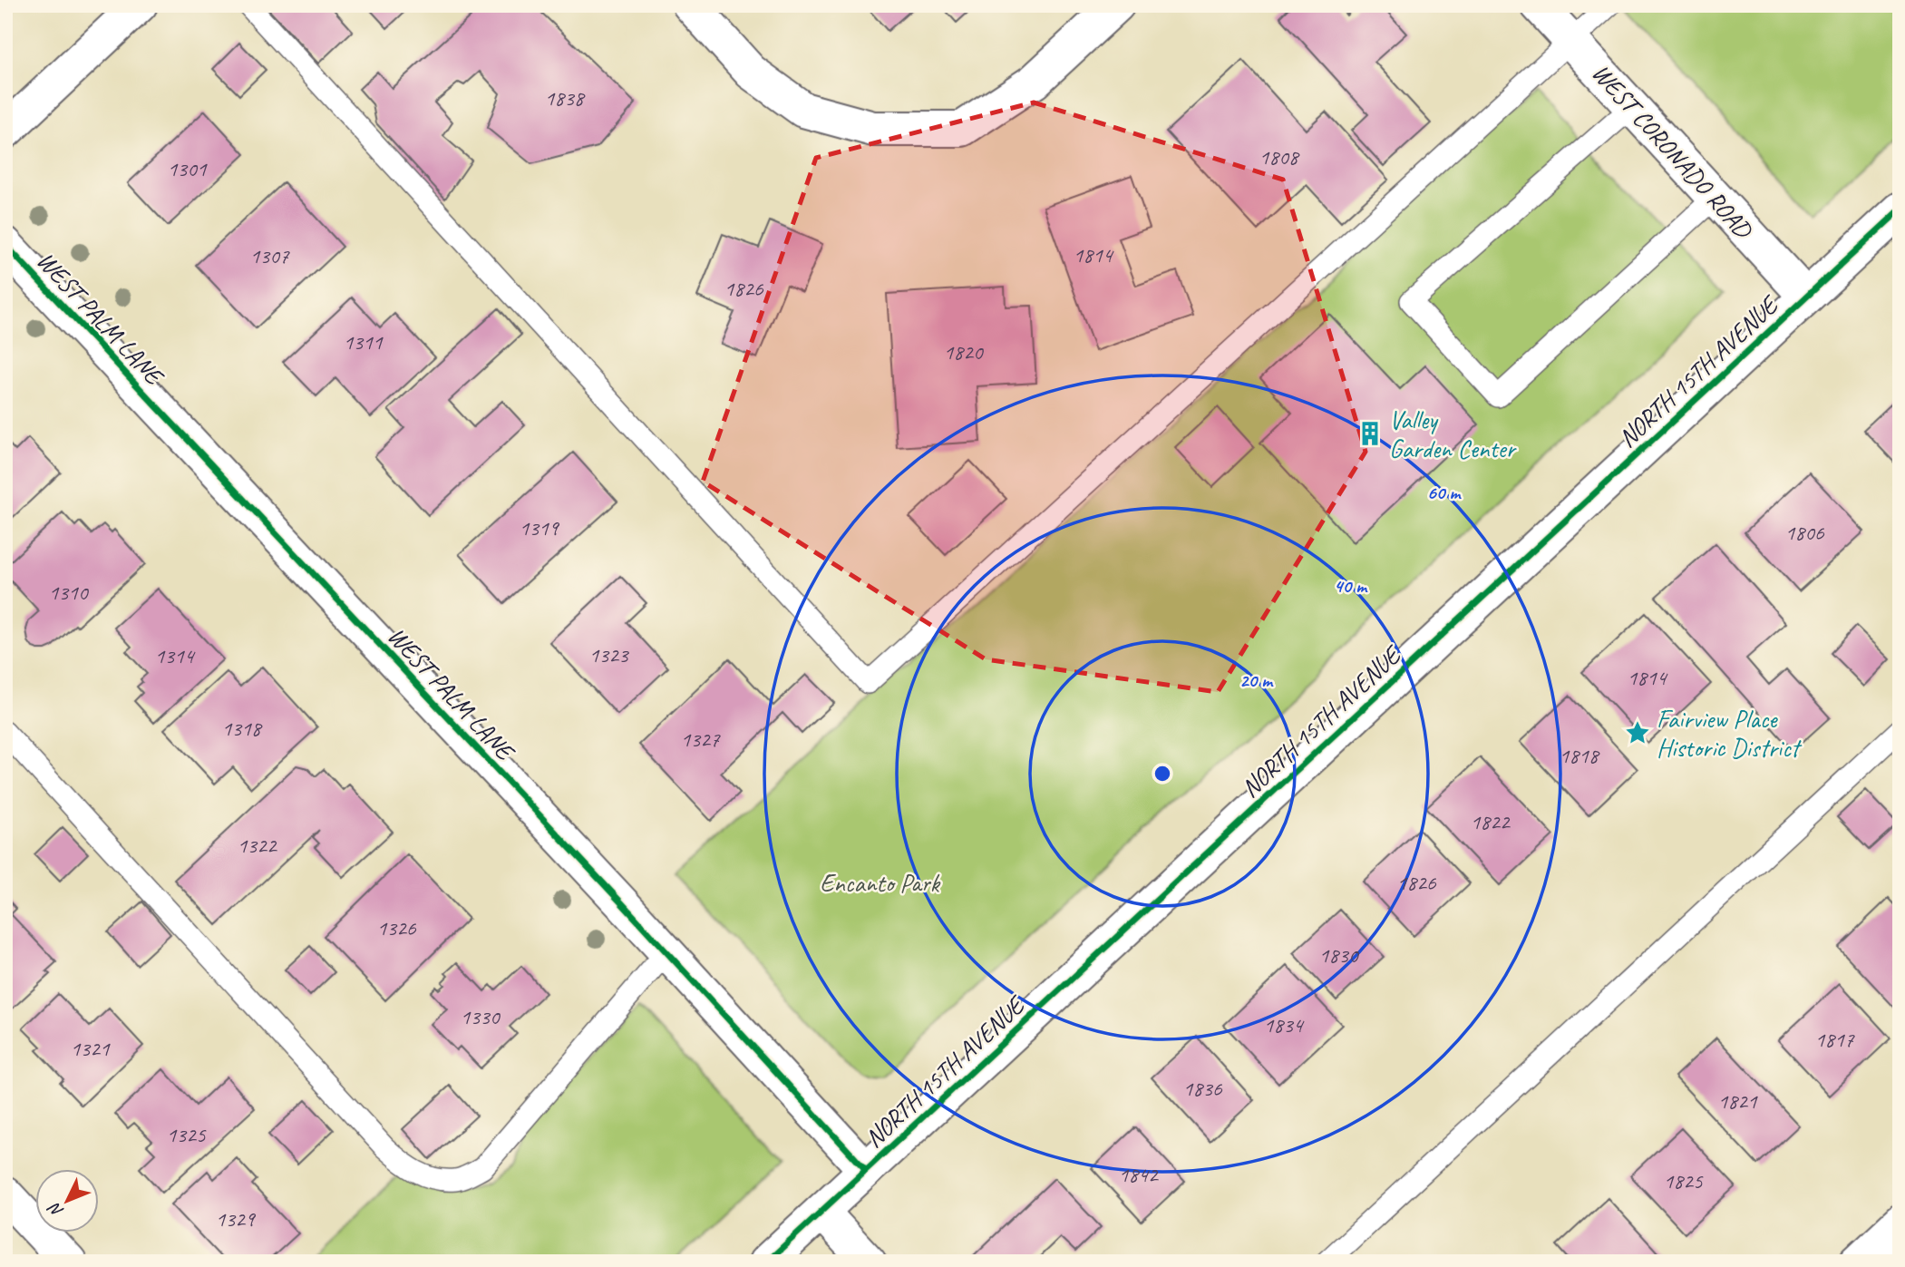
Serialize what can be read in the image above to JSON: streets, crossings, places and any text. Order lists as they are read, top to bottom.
{
  "streets": {
    "street": ["WEST CORONADO ROAD", "WEST PALM LANE", "NORTH 15TH AVENUE"]
  },
  "crossings": [
    ["WEST CORONADO ROAD", "NORTH 15TH AVENUE"],
    ["WEST PALM LANE", "NORTH 15TH AVENUE"]
  ],
  "parks": ["Encanto Park"],
  "places": {
    "building": ["Valley Garden Center"],
    "place": ["Fairview Place Historic District"]
  },
  "house_numbers": [
    "1838",
    "1808",
    "1301",
    "1814",
    "1307",
    "1826",
    "1311",
    "1820",
    "1319",
    "1806",
    "1310",
    "1323",
    "1314",
    "1814",
    "1318",
    "1327",
    "1818",
    "1822",
    "1322",
    "1826",
    "1326",
    "1830",
    "1330",
    "1834",
    "1817",
    "1321",
    "1836",
    "1821",
    "1325",
    "1842",
    "1825",
    "1329"
  ],
  "north": "bottom left",
  "rings": ["60 m", "40 m", "20 m"]
}
